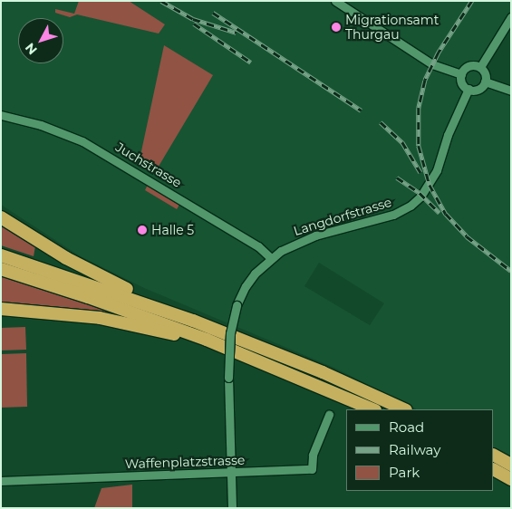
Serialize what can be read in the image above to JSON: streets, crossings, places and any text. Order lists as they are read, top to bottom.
{
  "streets": {
    "street": ["Juchstrasse", "Langdorfstrasse", "Waffenplatzstrasse"]
  },
  "crossings": [
    ["Juchstrasse", "Langdorfstrasse"],
    ["Langdorfstrasse", "Waffenplatzstrasse"]
  ],
  "places": ["Migrationsamt Thurgau", "Halle 5"],
  "legend": ["Road", "Railway", "Park"],
  "north": "bottom left"
}
